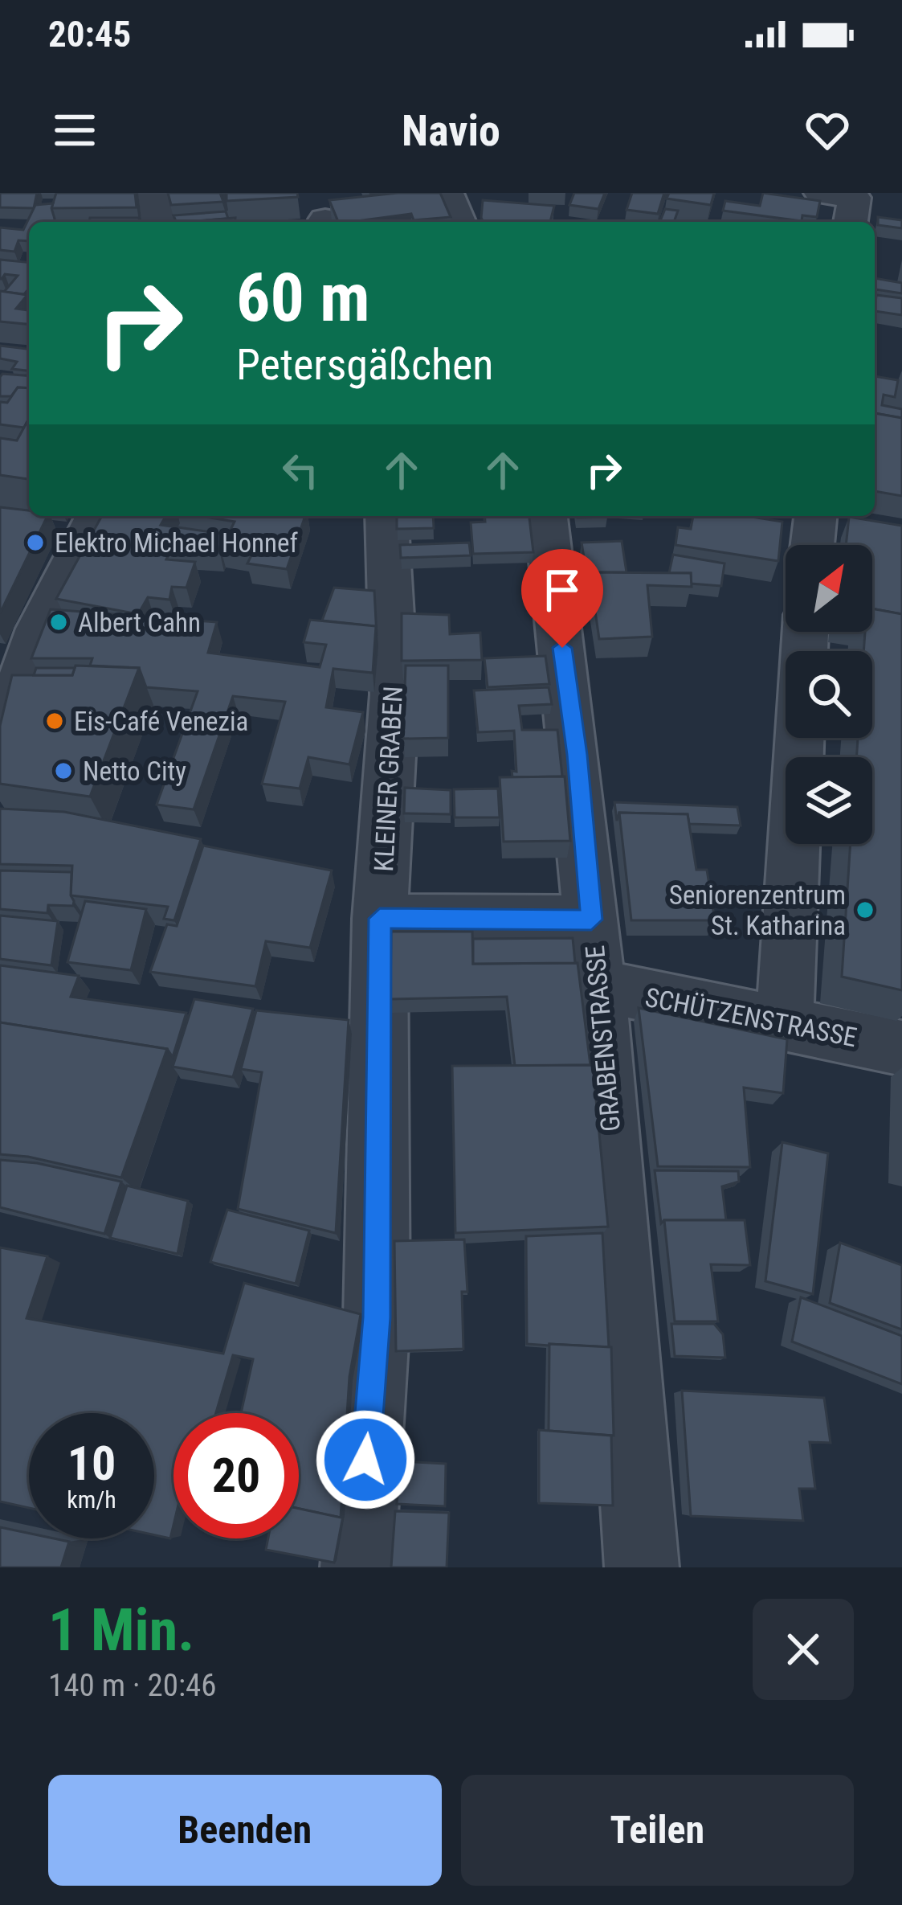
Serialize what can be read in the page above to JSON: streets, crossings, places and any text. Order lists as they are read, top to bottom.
{
  "streets": {
    "street": ["KLEINER GRABEN", "SCHÜTZENSTRASSE", "GRABENSTRASSE"]
  },
  "crossings": [
    ["SCHÜTZENSTRASSE", "GRABENSTRASSE"]
  ],
  "places": [
    "Elektro Michael Honnef",
    "Albert Cahn",
    "Eis-Café Venezia",
    "Netto City",
    "Seniorenzentrum St. Katharina"
  ],
  "north": "top right",
  "page": {
    "status": "20:45",
    "header": "Navio",
    "turn": ["60 m", "Petersgäßchen"],
    "speed": "10 km/h",
    "limit": "20",
    "heading": ["1 Min.", "140 m · 20:46"],
    "buttons": ["Beenden", "Teilen"]
  }
}
